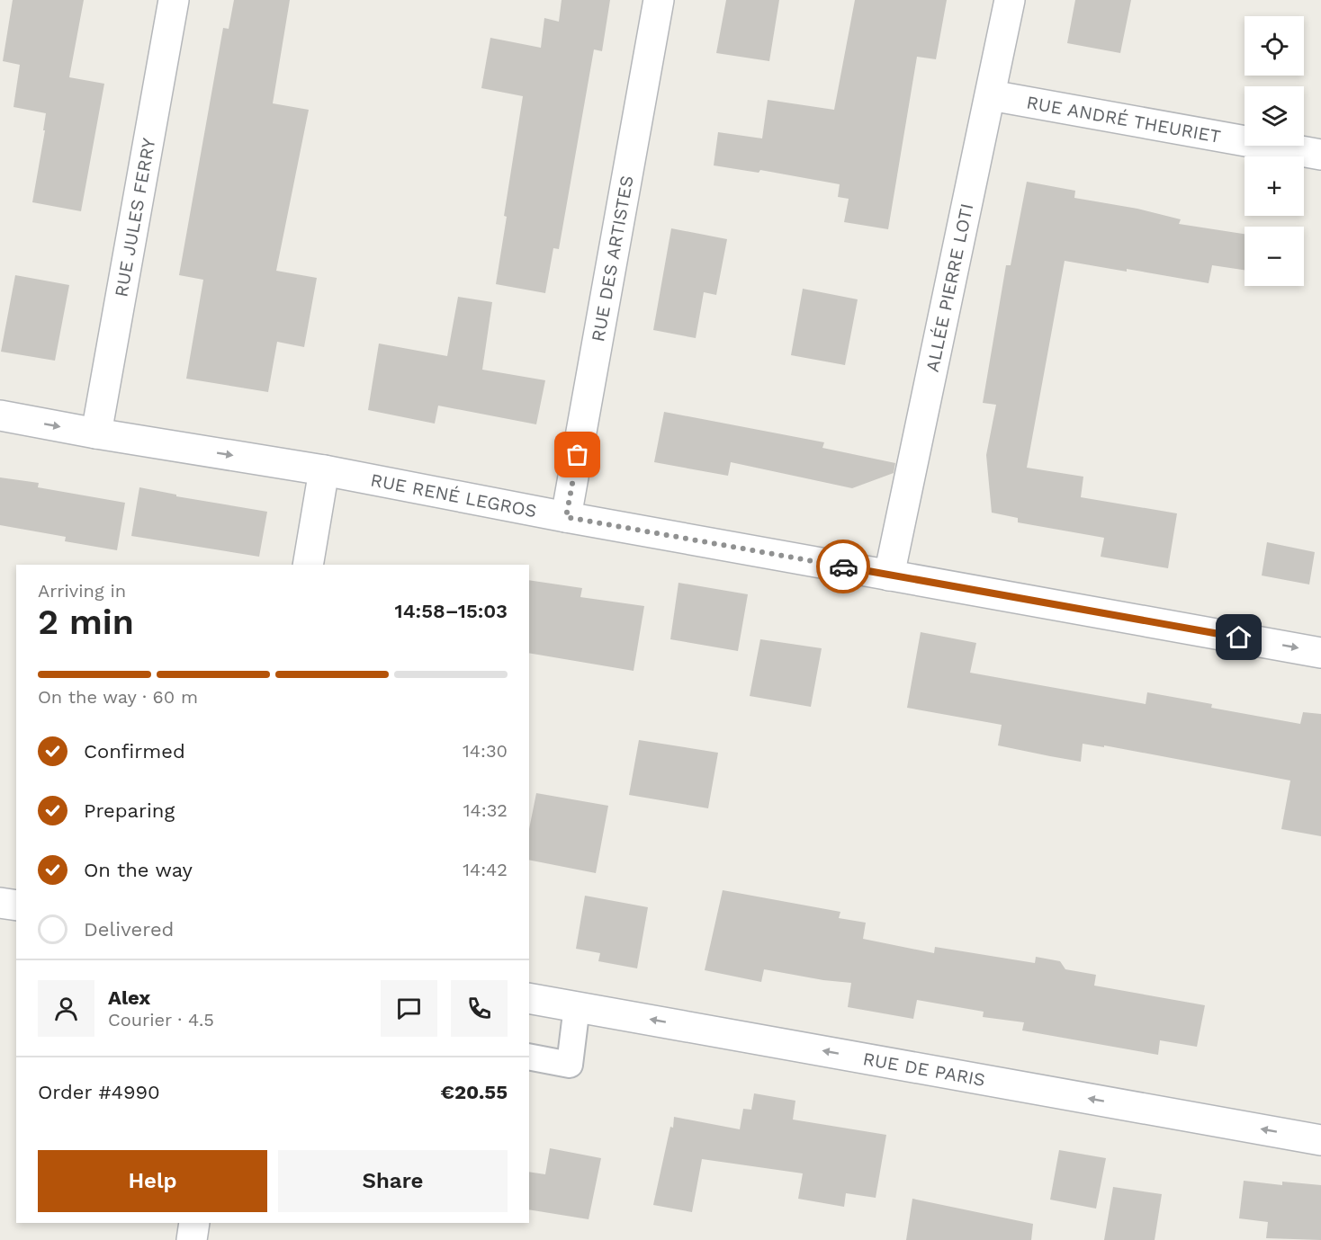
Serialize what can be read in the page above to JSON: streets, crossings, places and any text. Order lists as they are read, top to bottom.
{
  "streets": {
    "street": [
      "RUE ANDRÉ THEURIET",
      "RUE JULES FERRY",
      "RUE DES ARTISTES",
      "ALLÉE PIERRE LOTI",
      "RUE RENÉ LEGROS",
      "RUE DE PARIS"
    ]
  },
  "crossings": [
    ["RUE ANDRÉ THEURIET", "ALLÉE PIERRE LOTI"],
    ["RUE JULES FERRY", "RUE RENÉ LEGROS"],
    ["RUE DES ARTISTES", "RUE RENÉ LEGROS"],
    ["ALLÉE PIERRE LOTI", "RUE RENÉ LEGROS"]
  ],
  "one_way": ["RUE RENÉ LEGROS", "RUE DE PARIS"],
  "page": {
    "map_buttons": ["+", "−"],
    "heading": ["2 min", "Arriving in", "14:58–15:03"],
    "panel": [
      "Alex",
      "Courier · 4.5",
      "Order #4990",
      "€20.55"
    ],
    "bar": "On the way · 60 m",
    "list": [
      ["Confirmed", "14:30"],
      ["Preparing", "14:32"],
      ["On the way", "14:42"],
      "Delivered"
    ],
    "buttons": ["Help", "Share"]
  }
}
